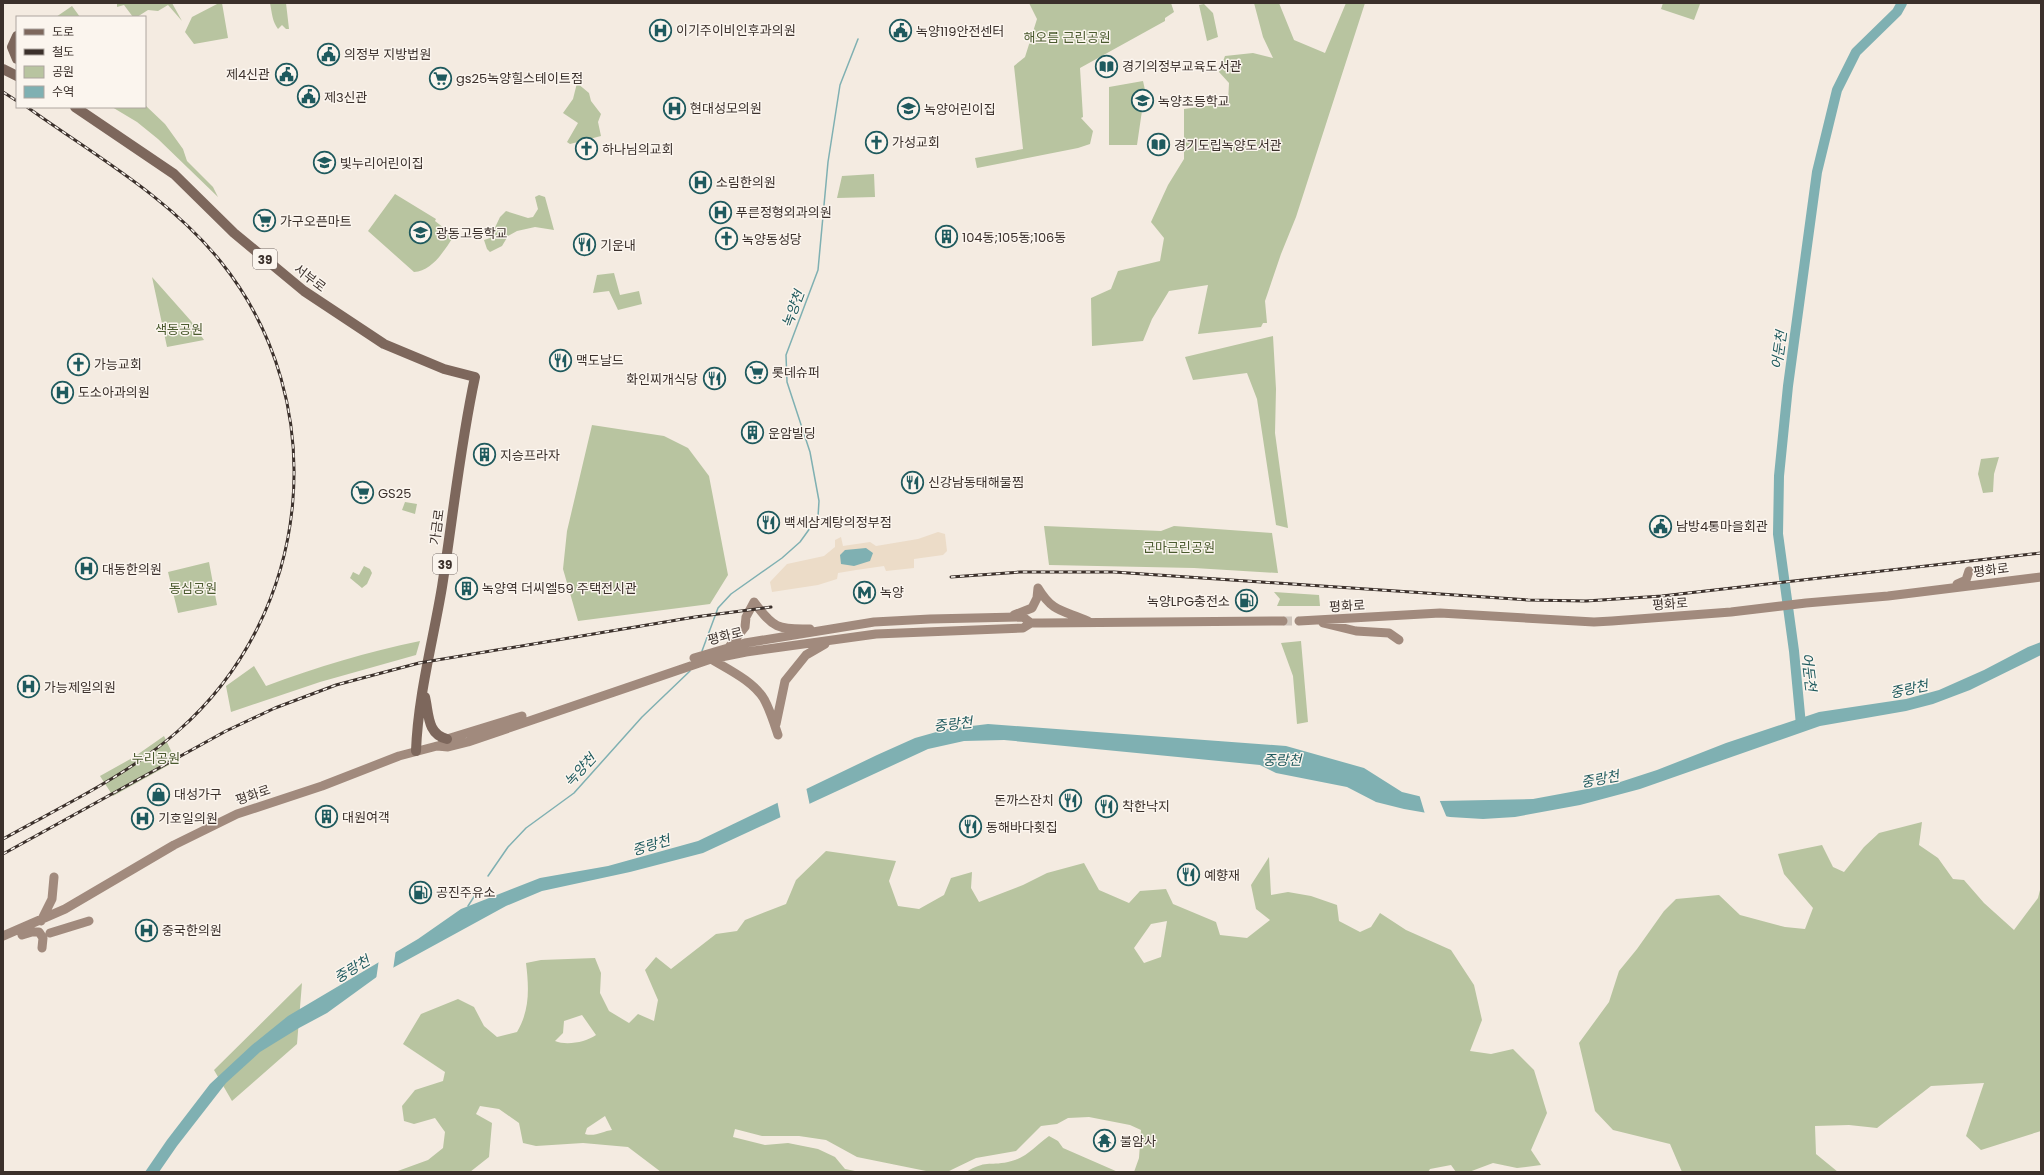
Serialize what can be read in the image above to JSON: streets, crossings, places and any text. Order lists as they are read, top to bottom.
{
  "streets": {
    "main road": [
      "39",
      "서부로",
      "가금로",
      "평화로"
    ]
  },
  "crossings": [
    ["서부로", "가금로"],
    ["가금로", "평화로"]
  ],
  "water": ["녹양천", "어둔천", "중랑천"],
  "parks": [
    "해오름 근린공원",
    "색동공원",
    "군마근린공원",
    "동심공원",
    "누리공원"
  ],
  "places": {
    "hospital": [
      "이기주이비인후과의원",
      "현대성모의원",
      "소림한의원",
      "푸른정형외과의원",
      "도소아과의원",
      "대동한의원",
      "가능제일의원",
      "기호일의원",
      "중국한의원"
    ],
    "public building": [
      "녹양119안전센터",
      "의정부 지방법원",
      "제4신관",
      "제3신관",
      "남방4통마을회관"
    ],
    "library": ["경기의정부교육도서관", "경기도립녹양도서관"],
    "supermarket": [
      "gs25녹양힐스테이트점",
      "가구오픈마트",
      "롯데슈퍼",
      "GS25"
    ],
    "school or university": [
      "녹양초등학교",
      "녹양어린이집",
      "빛누리어린이집",
      "광동고등학교"
    ],
    "church": [
      "가성교회",
      "하나님의교회",
      "녹양동성당",
      "가능교회"
    ],
    "building": [
      "104동;105동;106동",
      "운암빌딩",
      "지승프라자",
      "녹양역 더씨엘59 주택전시관",
      "대원여객"
    ],
    "restaurant": [
      "기운내",
      "맥도날드",
      "화인찌개식당",
      "신강남동태해물찜",
      "백세삼계탕의정부점",
      "돈까스잔치",
      "착한낙지",
      "동해바다횟집",
      "예향재"
    ],
    "metro station": ["녹양"],
    "fuel station": ["녹양LPG충전소", "공진주유소"],
    "shop": ["대성가구"],
    "temple": ["불암사"]
  },
  "legend": [
    "도로",
    "철도",
    "공원",
    "수역"
  ]
}
